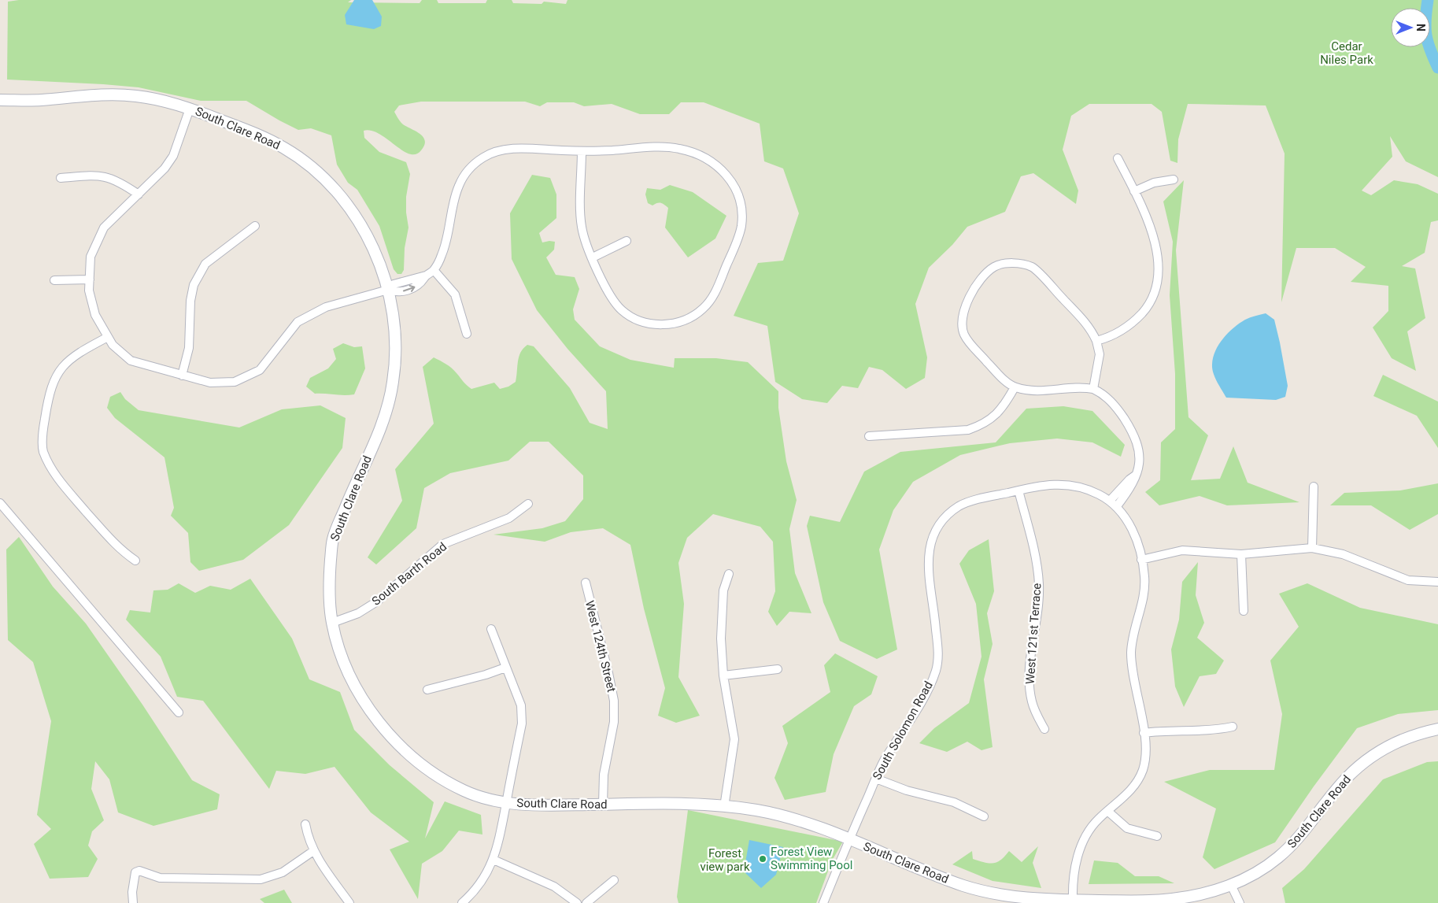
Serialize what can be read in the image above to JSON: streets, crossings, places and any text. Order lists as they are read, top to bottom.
{
  "streets": {
    "street": [
      "South Clare Road",
      "South Barth Road",
      "West 121st Terrace",
      "West 124th Street",
      "South Solomon Road"
    ]
  },
  "crossings": [
    ["South Clare Road", "South Barth Road"],
    ["South Clare Road", "West 124th Street"],
    ["South Clare Road", "South Solomon Road"],
    ["West 121st Terrace", "South Solomon Road"]
  ],
  "parks": ["Cedar Niles Park", "Forest view park"],
  "places": ["Forest View Swimming Pool"],
  "north": "right"
}
